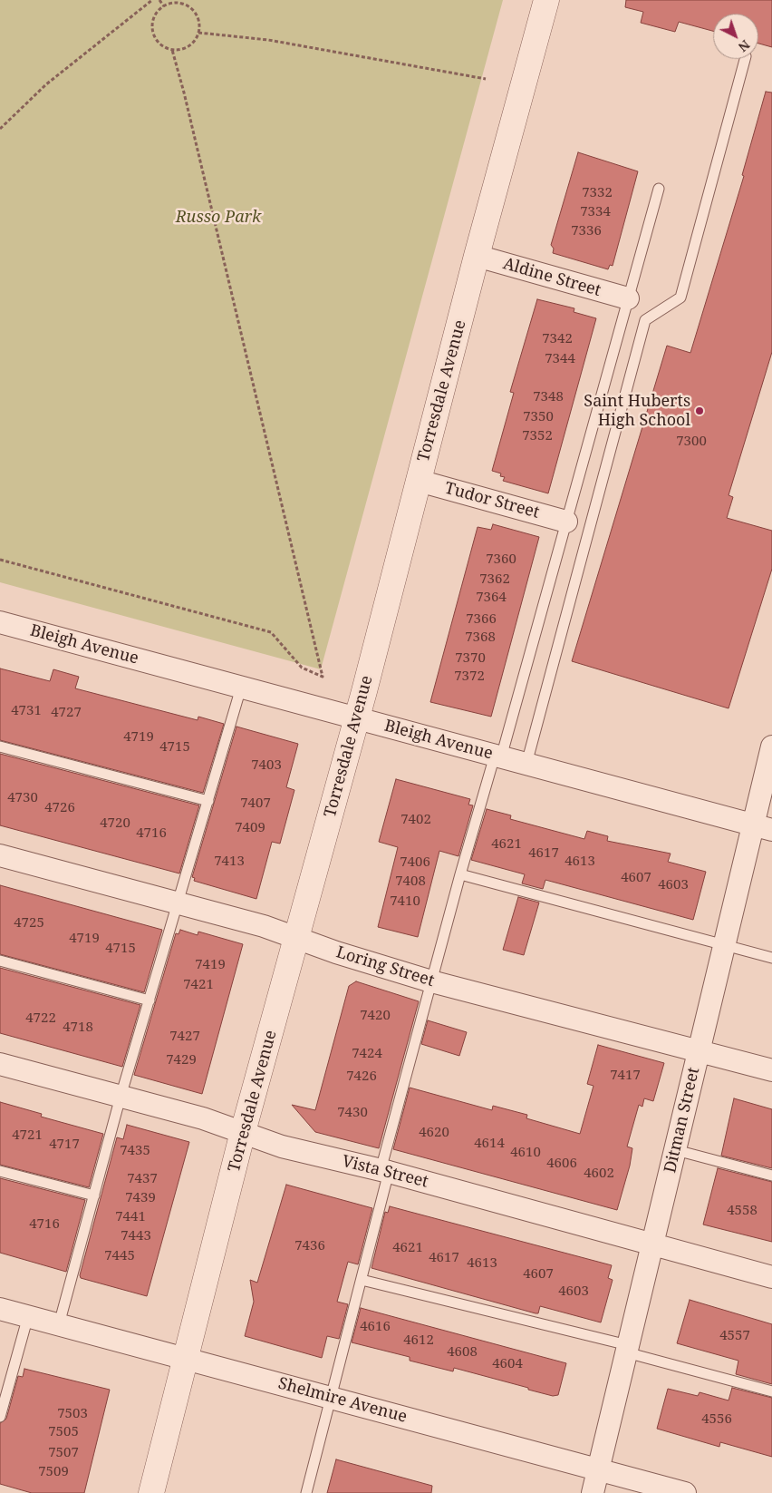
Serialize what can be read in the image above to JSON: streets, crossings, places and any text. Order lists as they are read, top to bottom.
{
  "streets": {
    "street": [
      "Aldine Street",
      "Torresdale Avenue",
      "Tudor Street",
      "Bleigh Avenue",
      "Loring Street",
      "Ditman Street",
      "Vista Street",
      "Shelmire Avenue"
    ]
  },
  "crossings": [
    ["Aldine Street", "Torresdale Avenue"],
    ["Torresdale Avenue", "Tudor Street"],
    ["Torresdale Avenue", "Bleigh Avenue"],
    ["Torresdale Avenue", "Loring Street"],
    ["Torresdale Avenue", "Vista Street"],
    ["Torresdale Avenue", "Shelmire Avenue"],
    ["Bleigh Avenue", "Ditman Street"],
    ["Loring Street", "Ditman Street"],
    ["Ditman Street", "Vista Street"],
    ["Ditman Street", "Shelmire Avenue"]
  ],
  "parks": ["Russo Park"],
  "places": ["Saint Huberts High School"],
  "house_numbers": [
    "7332",
    "7334",
    "7336",
    "7342",
    "7344",
    "7348",
    "7350",
    "7352",
    "7300",
    "7360",
    "7362",
    "7364",
    "7366",
    "7368",
    "7370",
    "7372",
    "4731",
    "4727",
    "4719",
    "4715",
    "7403",
    "4730",
    "7407",
    "4726",
    "7402",
    "4720",
    "7409",
    "4716",
    "4621",
    "4617",
    "7413",
    "4613",
    "7406",
    "4607",
    "7408",
    "4603",
    "7410",
    "4725",
    "4719",
    "4715",
    "7419",
    "7421",
    "7420",
    "4722",
    "4718",
    "7427",
    "7424",
    "7429",
    "7417",
    "7426",
    "7430",
    "4620",
    "4721",
    "4614",
    "4717",
    "7435",
    "4610",
    "4606",
    "4602",
    "7437",
    "7439",
    "4558",
    "7441",
    "4716",
    "7443",
    "7436",
    "4621",
    "7445",
    "4617",
    "4613",
    "4607",
    "4603",
    "4616",
    "4557",
    "4612",
    "4608",
    "4604",
    "7503",
    "4556",
    "7505",
    "7507",
    "7509"
  ],
  "north": "bottom right"
}
